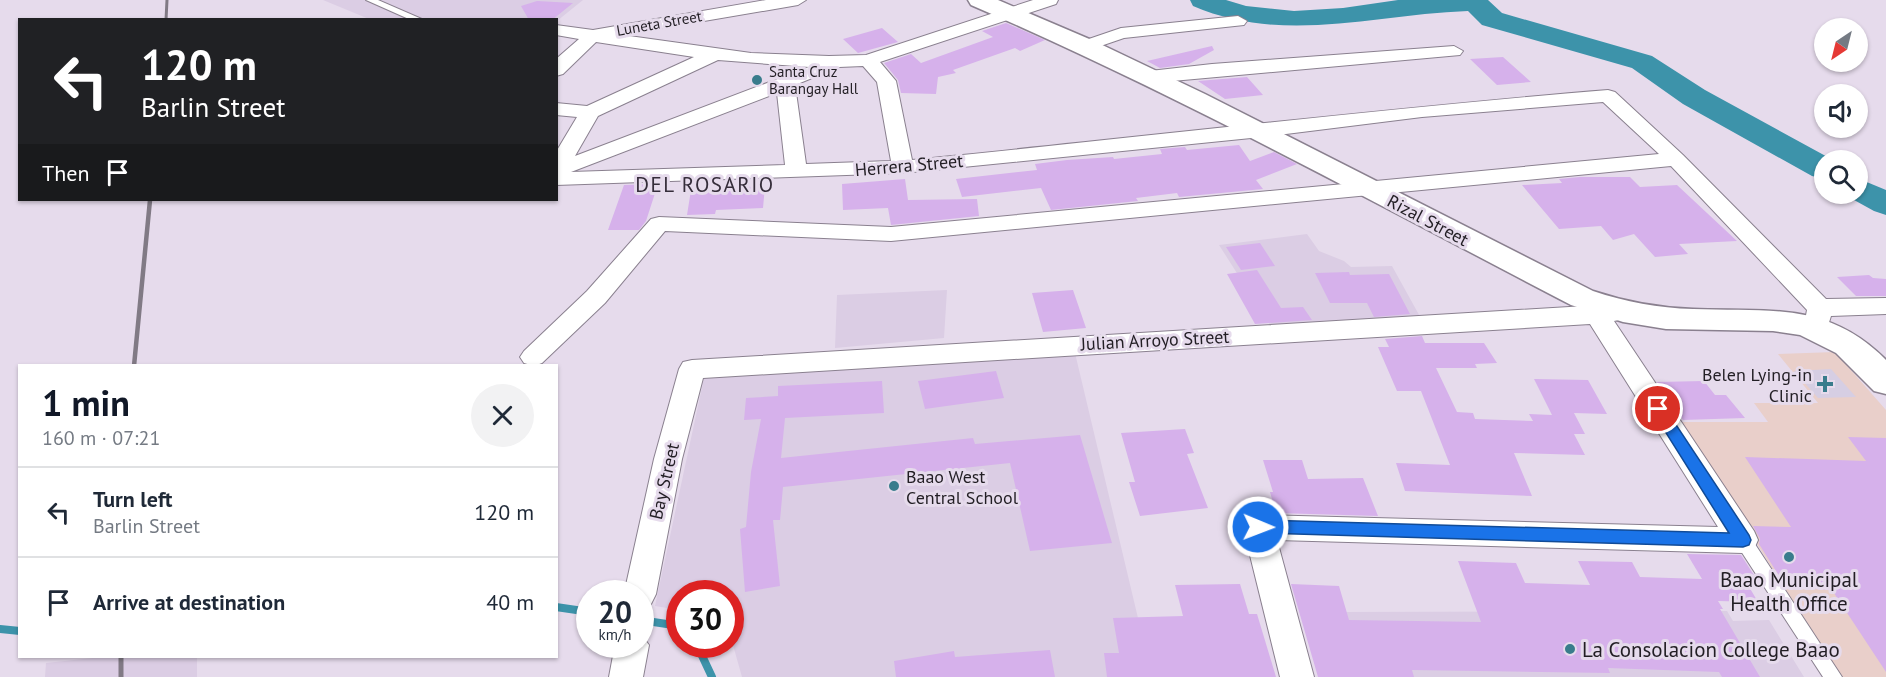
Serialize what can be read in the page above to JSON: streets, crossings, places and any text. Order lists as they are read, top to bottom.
{
  "streets": {
    "main road": ["Rizal Street"],
    "street": [
      "Luneta Street",
      "Herrera Street",
      "Julian Arroyo Street",
      "Bay Street"
    ]
  },
  "crossings": [
    ["Herrera Street", "Rizal Street"],
    ["Rizal Street", "Julian Arroyo Street"],
    ["Julian Arroyo Street", "Bay Street"]
  ],
  "districts": ["DEL ROSARIO"],
  "places": {
    "other": [
      "Santa Cruz Barangay Hall",
      "Baao West Central School",
      "Baao Municipal Health Office",
      "La Consolacion College Baao"
    ],
    "health": ["Belen Lying-in Clinic"]
  },
  "north": "bottom left",
  "page": {
    "turn": ["120 m", "Barlin Street"],
    "then": "Then",
    "heading": ["1 min", "160 m · 07:21"],
    "list": [
      {
        "name": "Turn left",
        "note": "Barlin Street",
        "value": "120 m"
      },
      {
        "name": "Arrive at destination",
        "value": "40 m"
      }
    ],
    "speed": "20 km/h",
    "limit": "30"
  }
}
